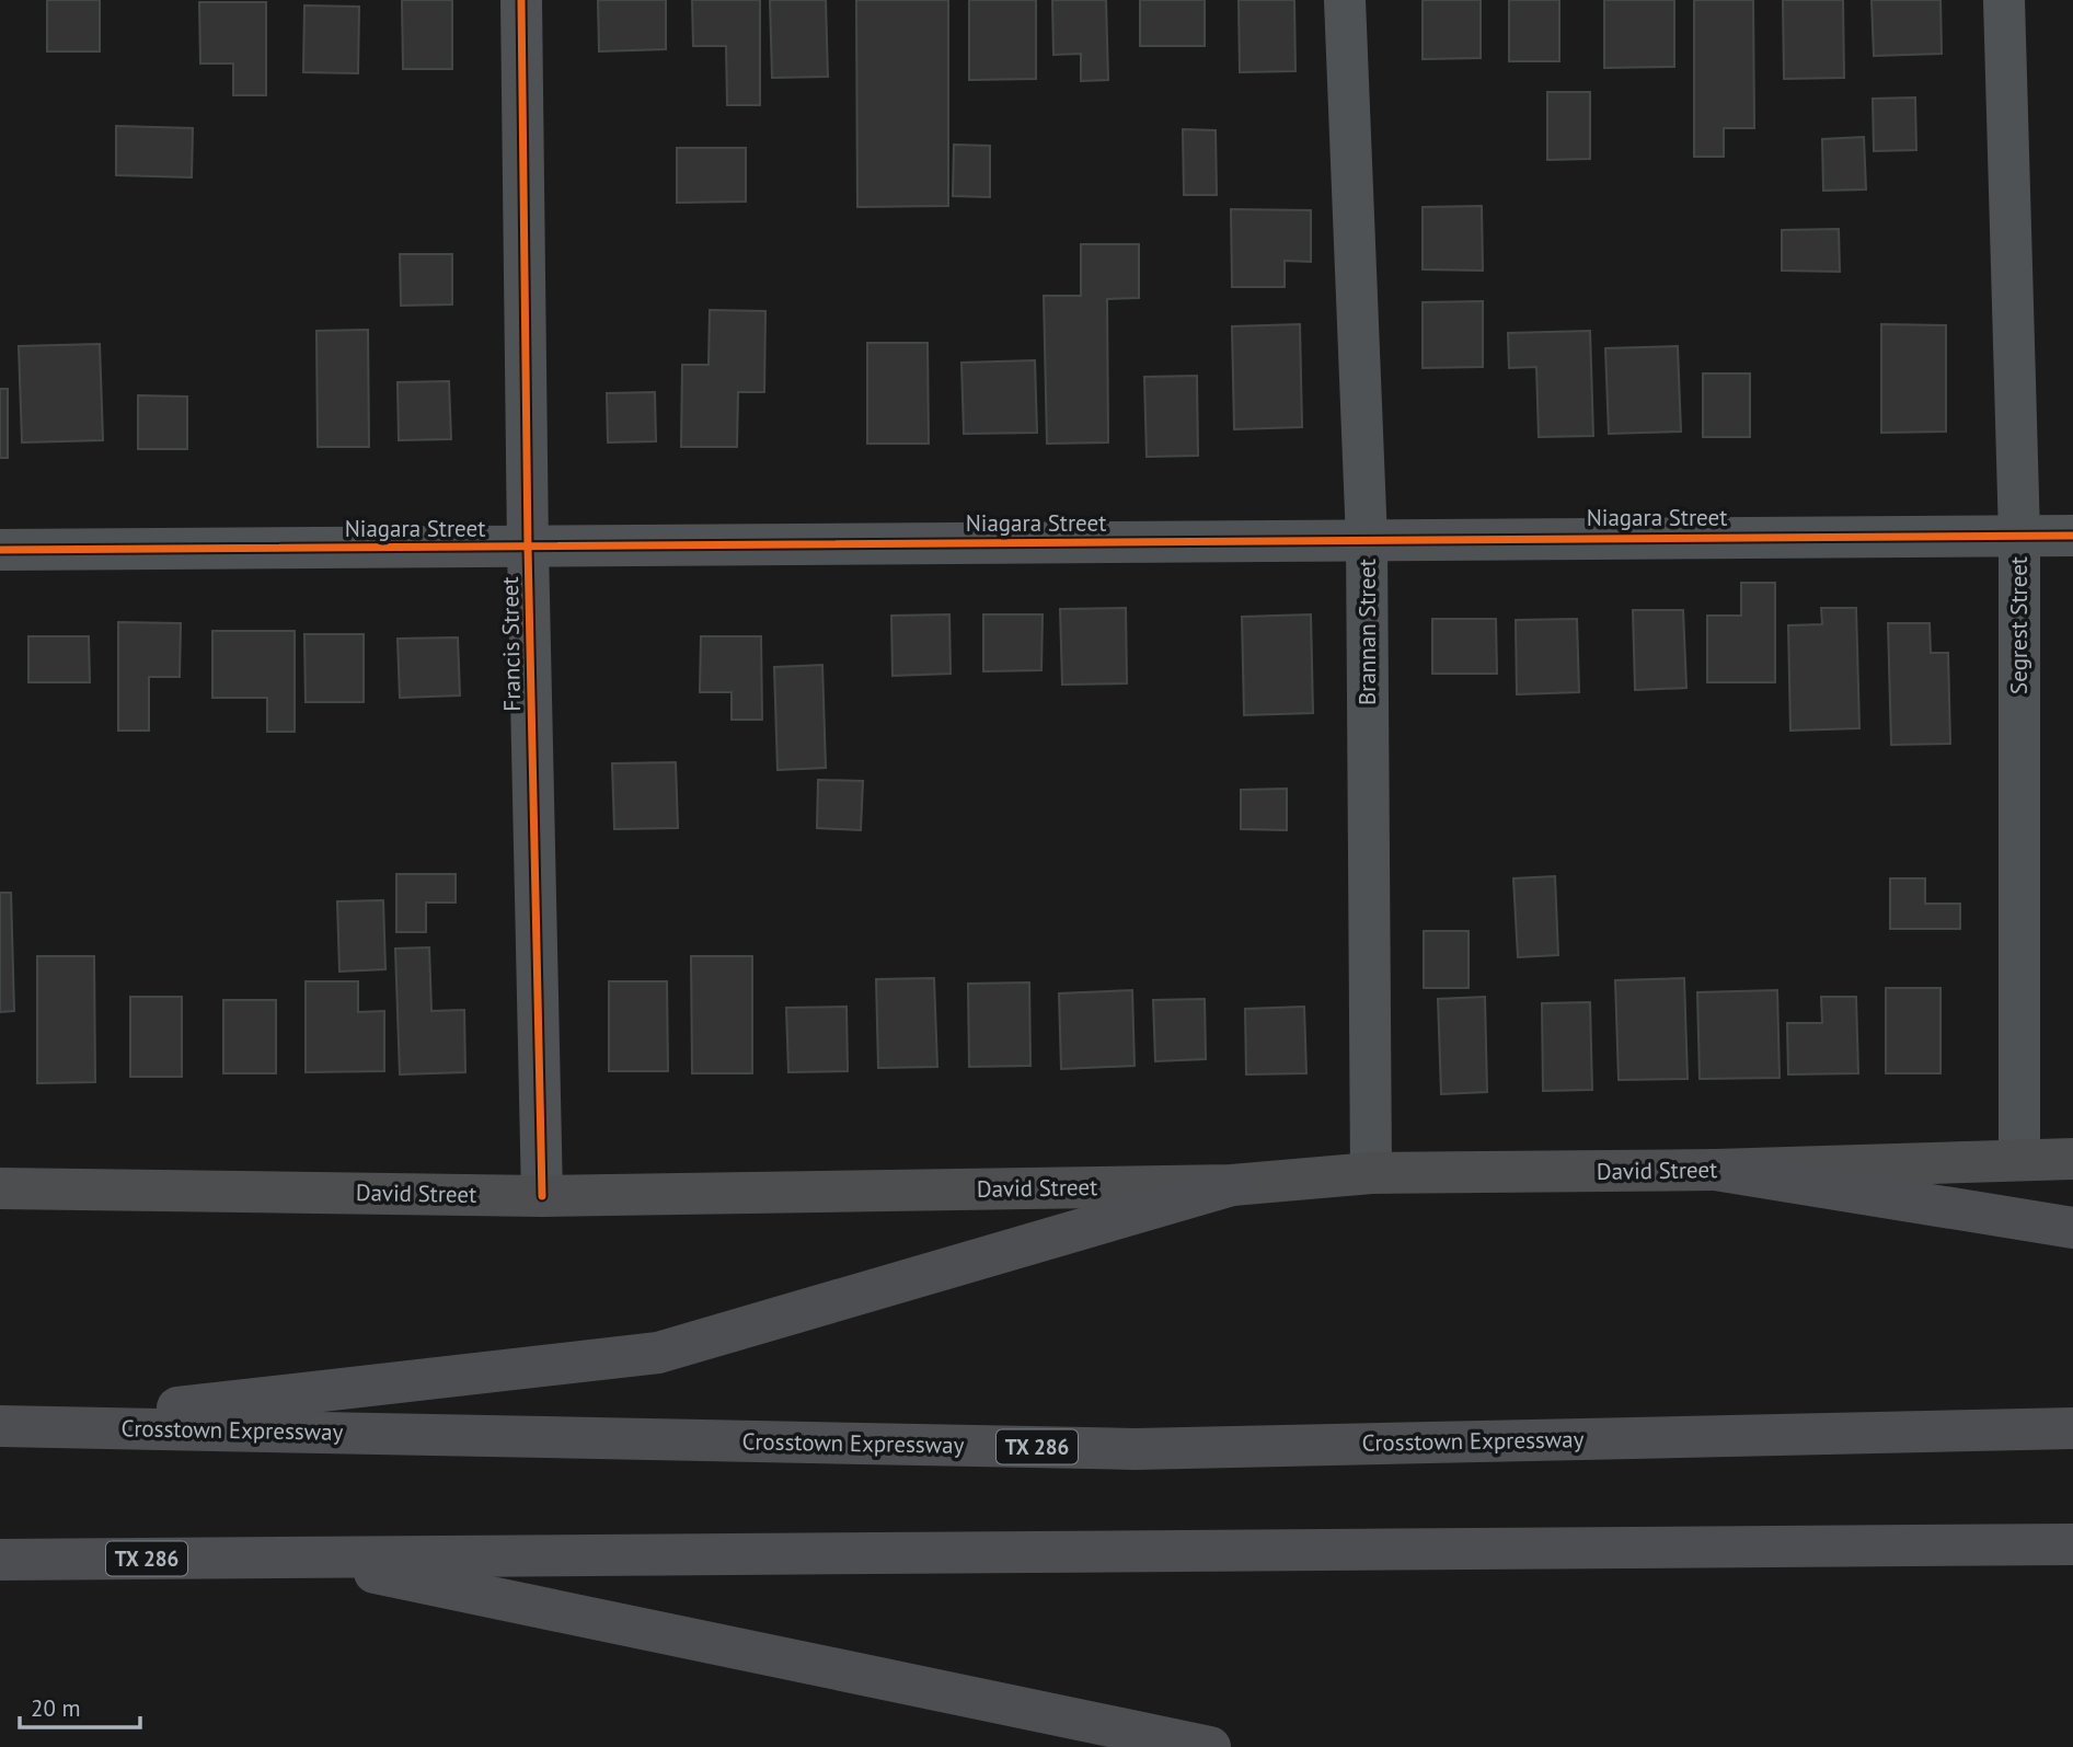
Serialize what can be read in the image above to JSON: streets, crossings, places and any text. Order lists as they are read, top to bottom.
{
  "streets": {
    "highway": ["Crosstown Expressway", "TX 286"],
    "main road": ["David Street"],
    "street": [
      "Niagara Street",
      "Segrest Street",
      "Brannan Street",
      "Francis Street"
    ]
  },
  "crossings": [
    ["Niagara Street", "Segrest Street"],
    ["Niagara Street", "Brannan Street"],
    ["Niagara Street", "Francis Street"],
    ["Segrest Street", "David Street"],
    ["Brannan Street", "David Street"],
    ["Francis Street", "David Street"]
  ],
  "scale_bar": "20 m"
}
